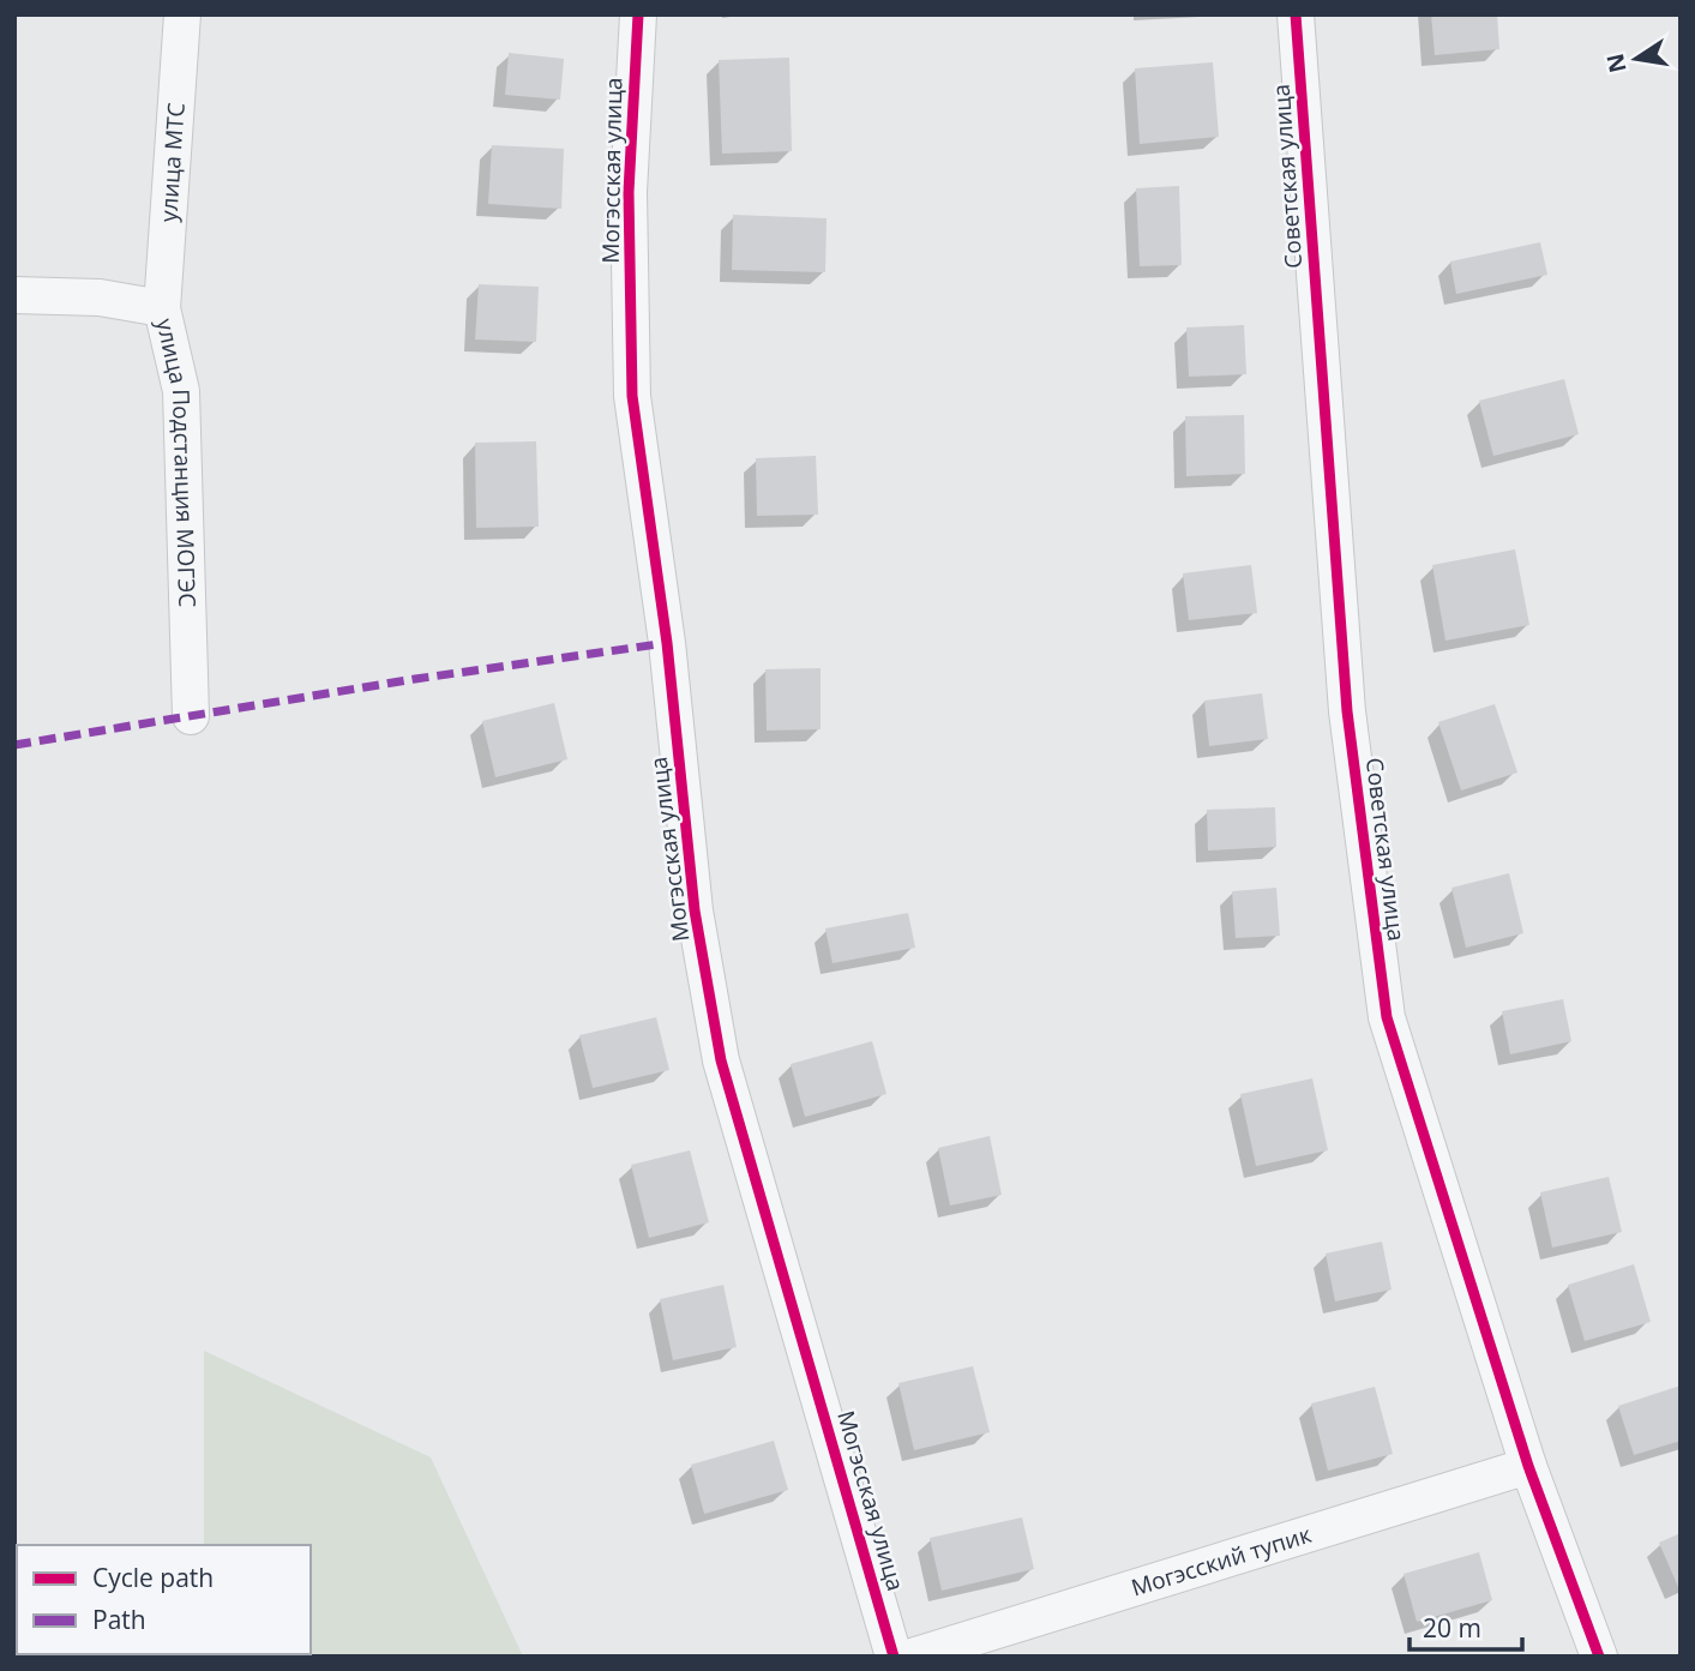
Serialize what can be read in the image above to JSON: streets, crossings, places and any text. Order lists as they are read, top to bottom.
{
  "streets": {
    "street": [
      "улица МТС",
      "Могэсская улица",
      "Советская улица",
      "улица Подстанция МОГЭС",
      "Могэсский тупик"
    ]
  },
  "crossings": [
    ["улица МТС", "улица Подстанция МОГЭС"],
    ["Советская улица", "Могэсский тупик"]
  ],
  "legend": ["Cycle path", "Path"],
  "scale_bar": "20 m",
  "north": "left"
}
